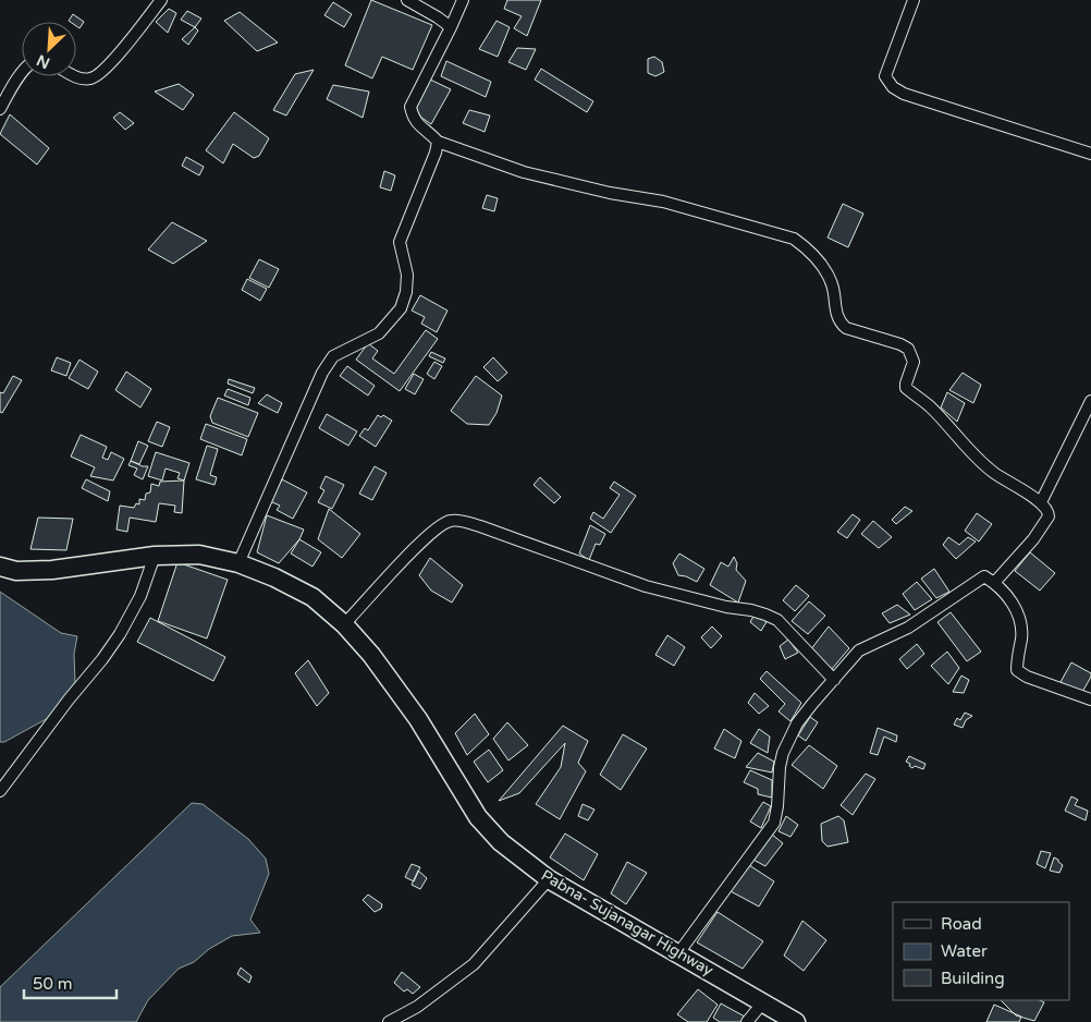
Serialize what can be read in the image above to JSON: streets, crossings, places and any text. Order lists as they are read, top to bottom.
{
  "streets": {
    "main road": ["Pabna- Sujanagar Highway"]
  },
  "legend": ["Road", "Water", "Building"],
  "scale_bar": "50 m",
  "north": "bottom left"
}
